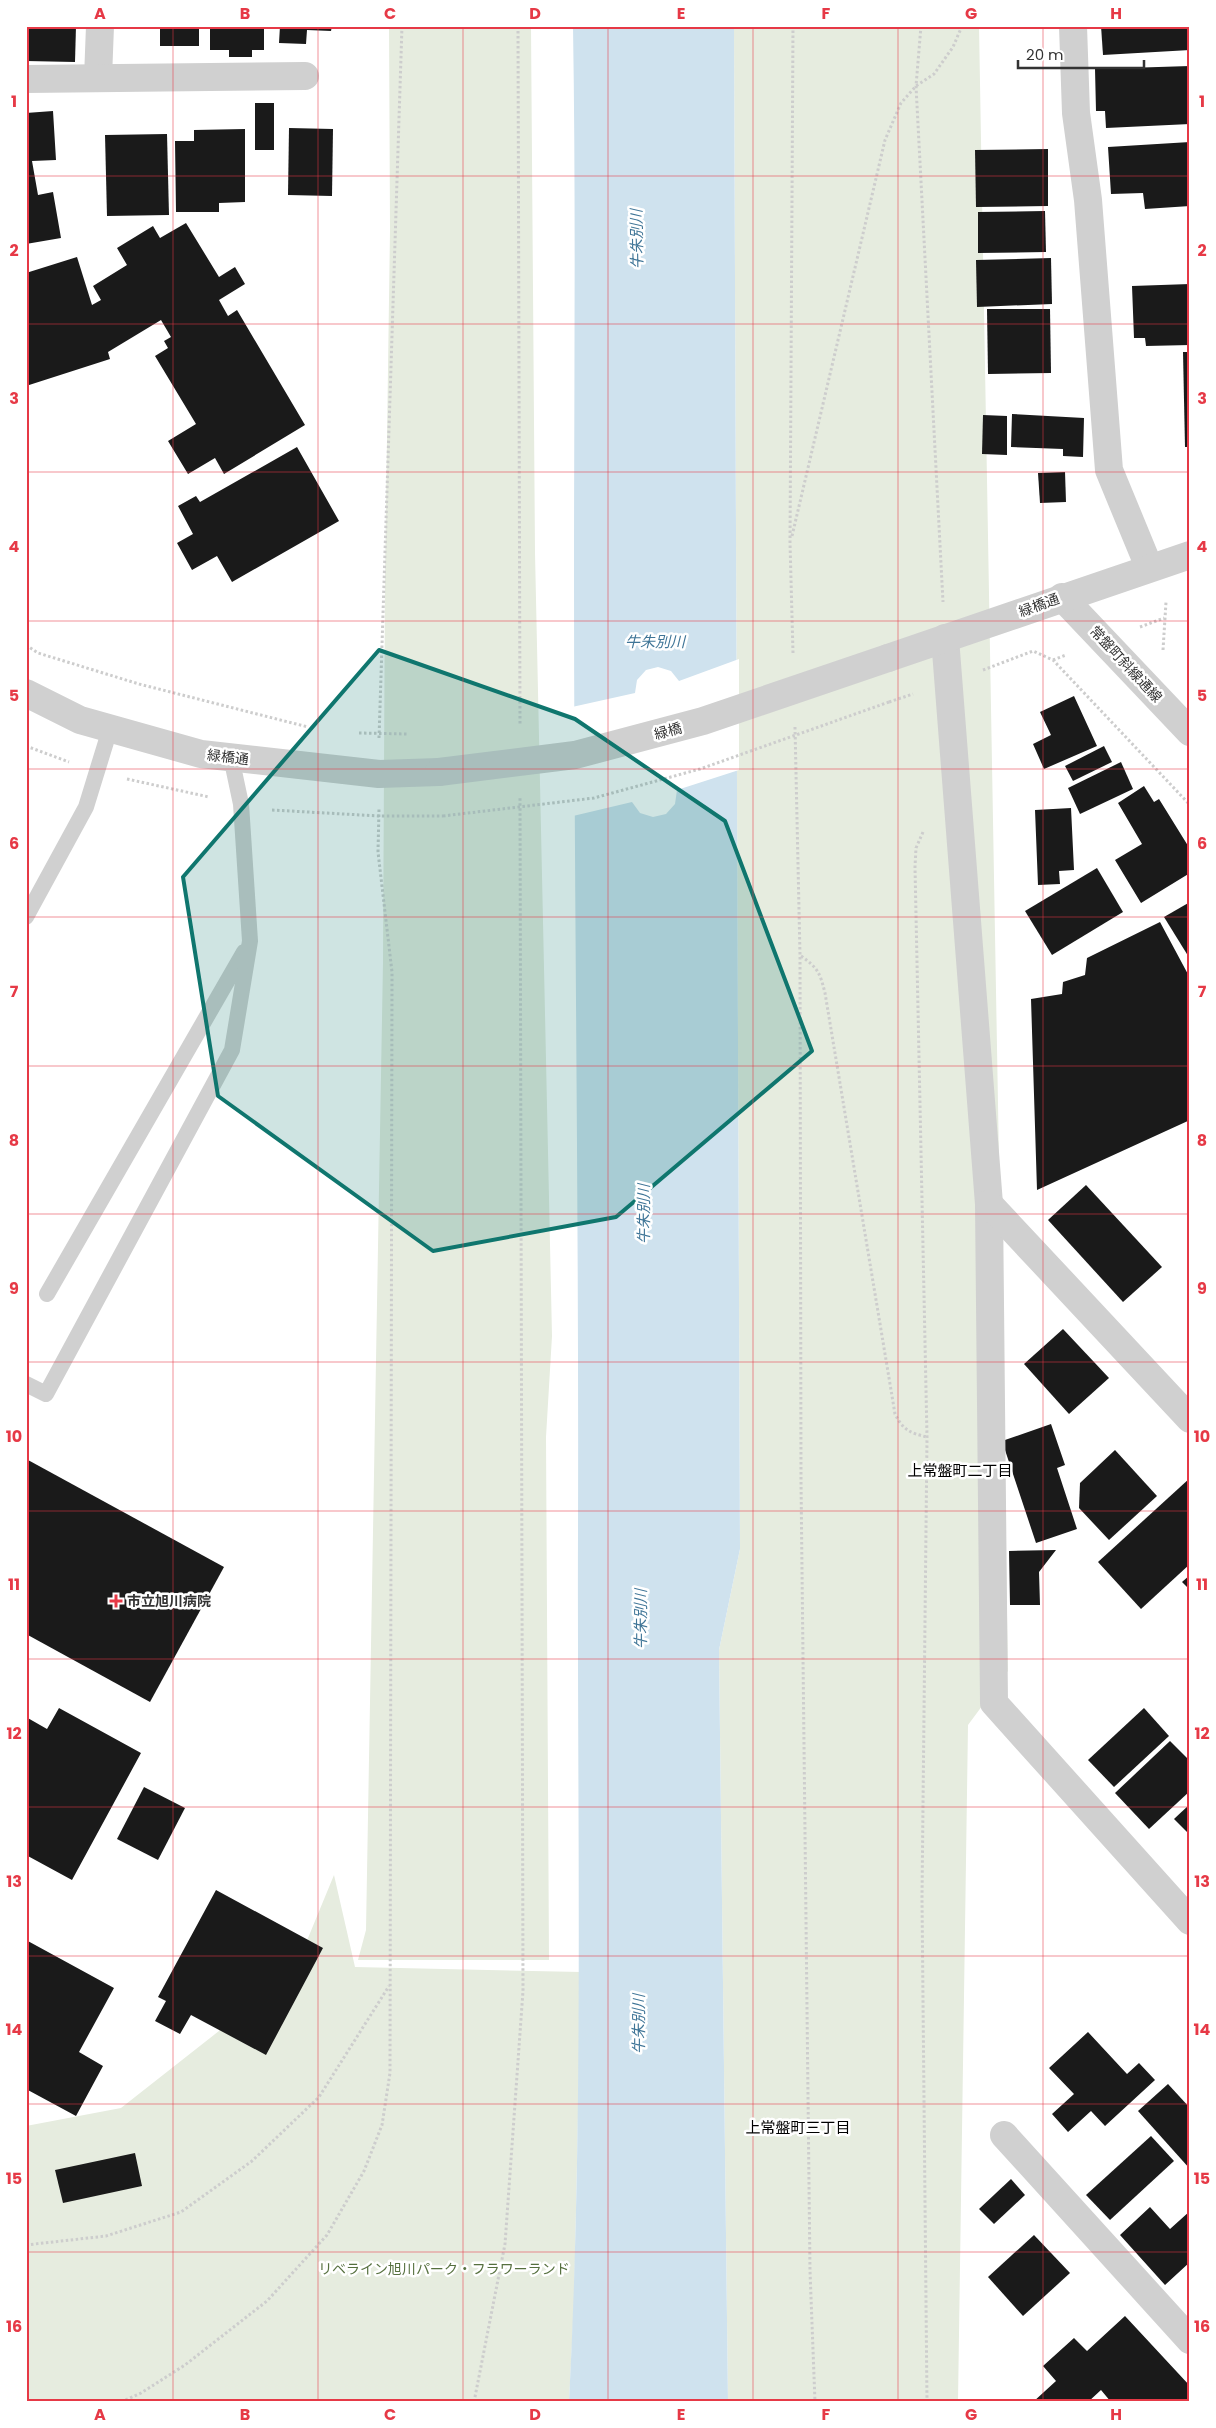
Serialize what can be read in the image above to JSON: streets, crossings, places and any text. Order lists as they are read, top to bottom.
{
  "streets": {
    "street": ["緑橋通", "常盤町斜線通線", "緑橋"]
  },
  "crossings": [
    ["緑橋通", "常盤町斜線通線"],
    ["緑橋通", "緑橋"]
  ],
  "districts": ["上常盤町二丁目", "上常盤町三丁目"],
  "water": ["牛朱別川"],
  "parks": ["リベライン旭川パーク・フラワーランド"],
  "places": {
    "health": ["市立旭川病院"]
  },
  "scale_bar": "20 m",
  "grid": {
    "columns": [
      "A",
      "B",
      "C",
      "D",
      "E",
      "F",
      "G",
      "H"
    ],
    "rows": [
      "1",
      "2",
      "3",
      "4",
      "5",
      "6",
      "7",
      "8",
      "9",
      "10",
      "11",
      "12",
      "13",
      "14",
      "15",
      "16"
    ]
  }
}
